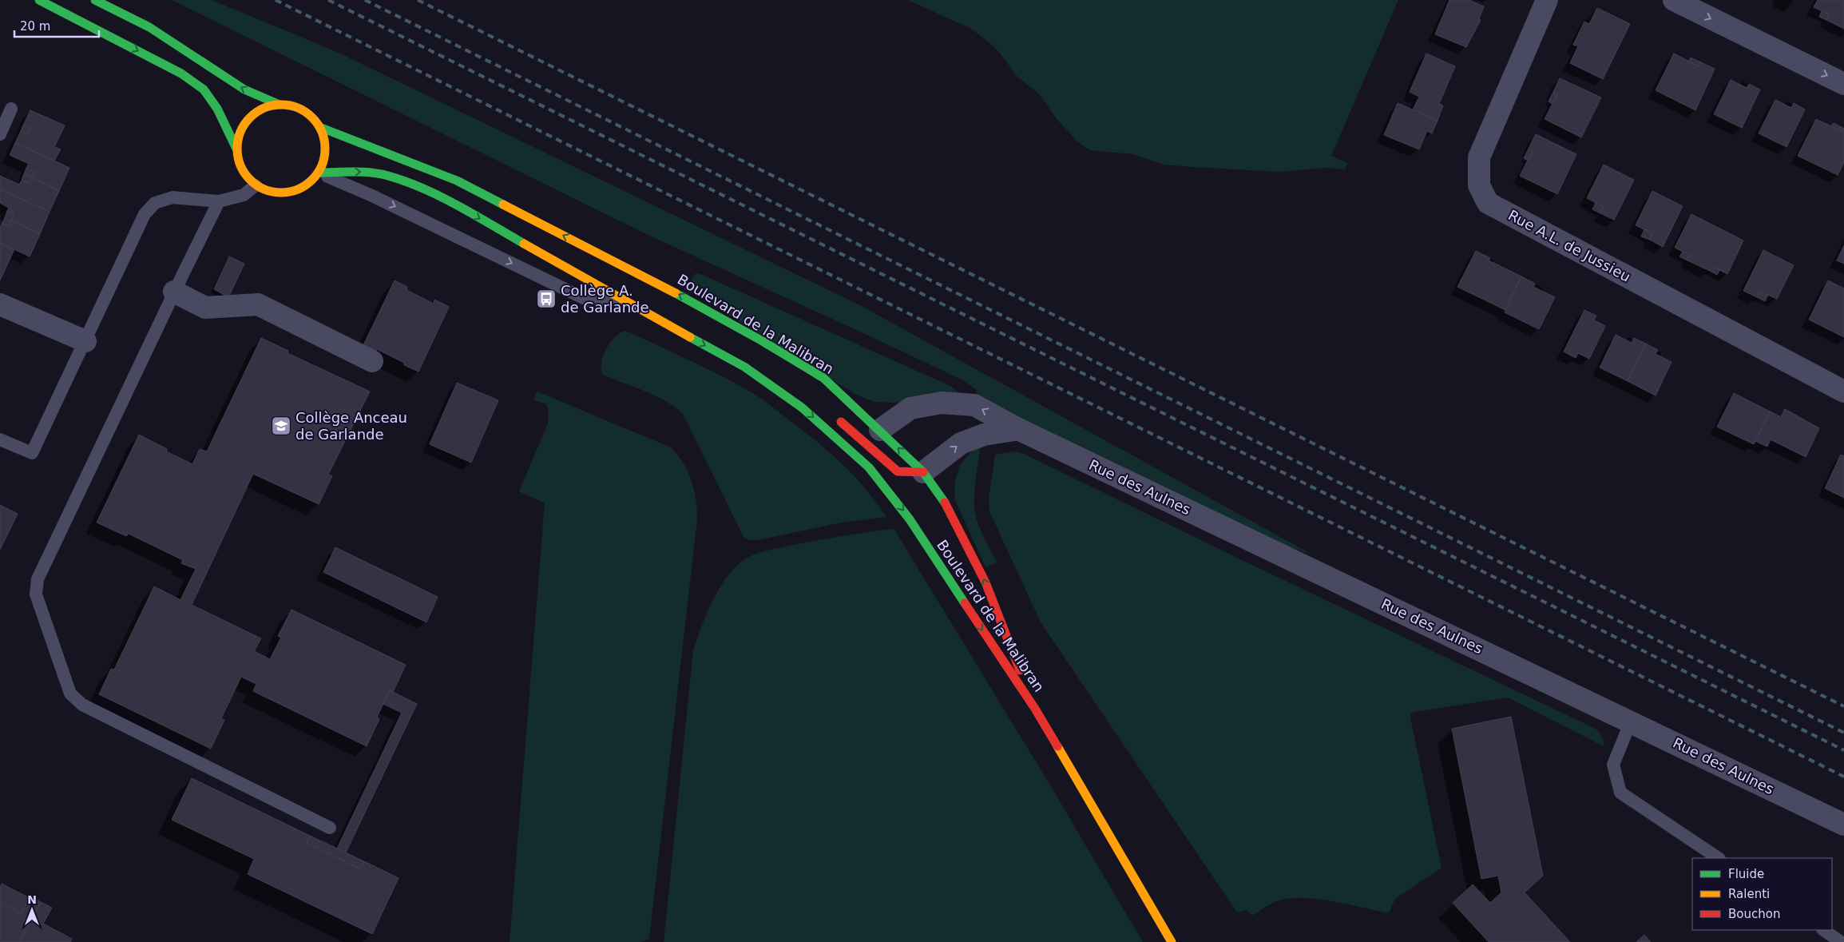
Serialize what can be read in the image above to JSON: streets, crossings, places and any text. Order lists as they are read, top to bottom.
{
  "streets": {
    "main road": ["Boulevard de la Malibran"],
    "street": ["Rue A.L. de Jussieu", "Rue des Aulnes"]
  },
  "crossings": [
    ["Boulevard de la Malibran", "Rue des Aulnes"]
  ],
  "places": {
    "bus stop": ["Collège A. de Garlande"],
    "school or university": ["Collège Anceau de Garlande"]
  },
  "legend": ["Fluide", "Ralenti", "Bouchon"],
  "scale_bar": "20 m",
  "north": "top"
}
